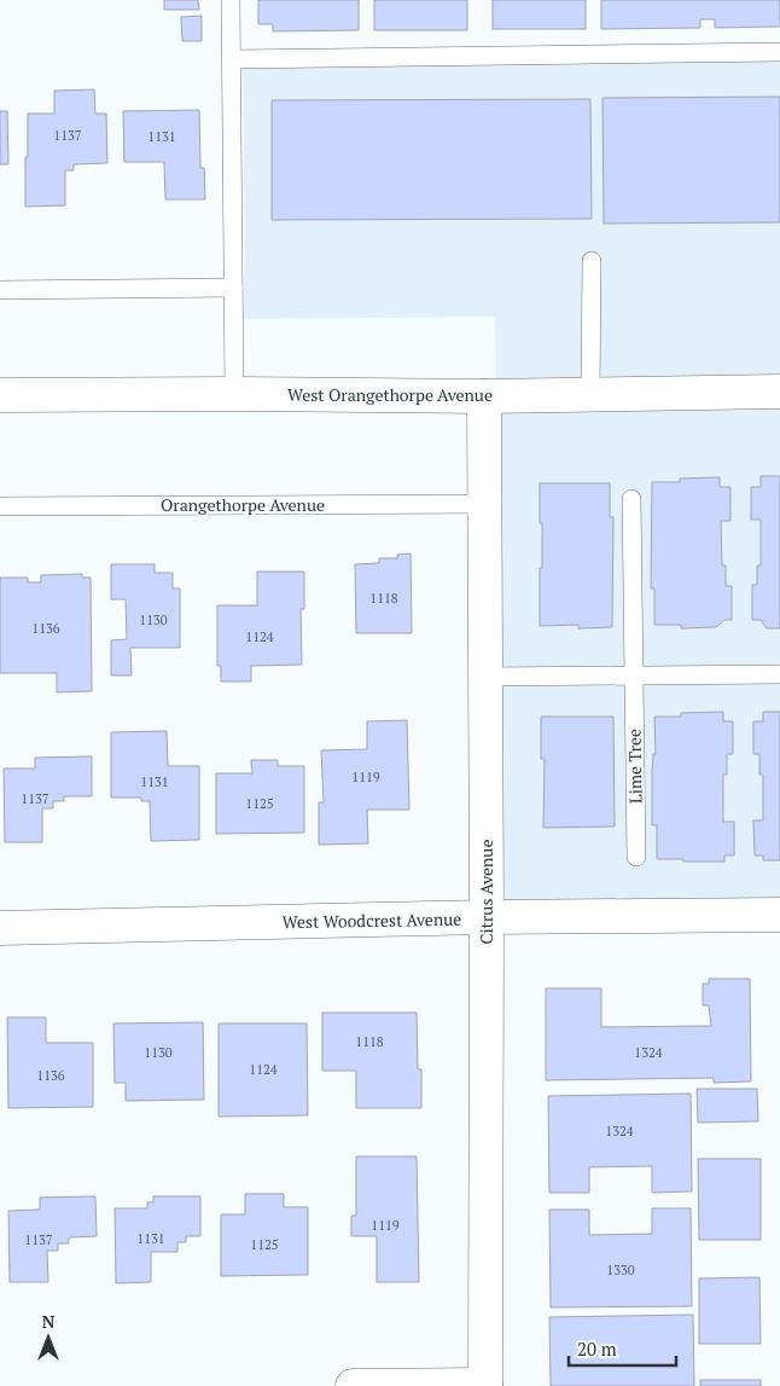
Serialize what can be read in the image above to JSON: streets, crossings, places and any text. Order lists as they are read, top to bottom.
{
  "streets": {
    "street": ["West Orangethorpe Avenue", "Citrus Avenue", "West Woodcrest Avenue"],
    "lane": ["Orangethorpe Avenue", "Lime Tree"]
  },
  "crossings": [
    ["West Orangethorpe Avenue", "Citrus Avenue"],
    ["Orangethorpe Avenue", "Citrus Avenue"],
    ["Citrus Avenue", "West Woodcrest Avenue"]
  ],
  "house_numbers": [
    "1137",
    "1131",
    "1118",
    "1130",
    "1136",
    "1124",
    "1119",
    "1131",
    "1137",
    "1125",
    "1118",
    "1130",
    "1324",
    "1124",
    "1136",
    "1324",
    "1119",
    "1131",
    "1137",
    "1125",
    "1330"
  ],
  "scale_bar": "20 m",
  "north": "top"
}
